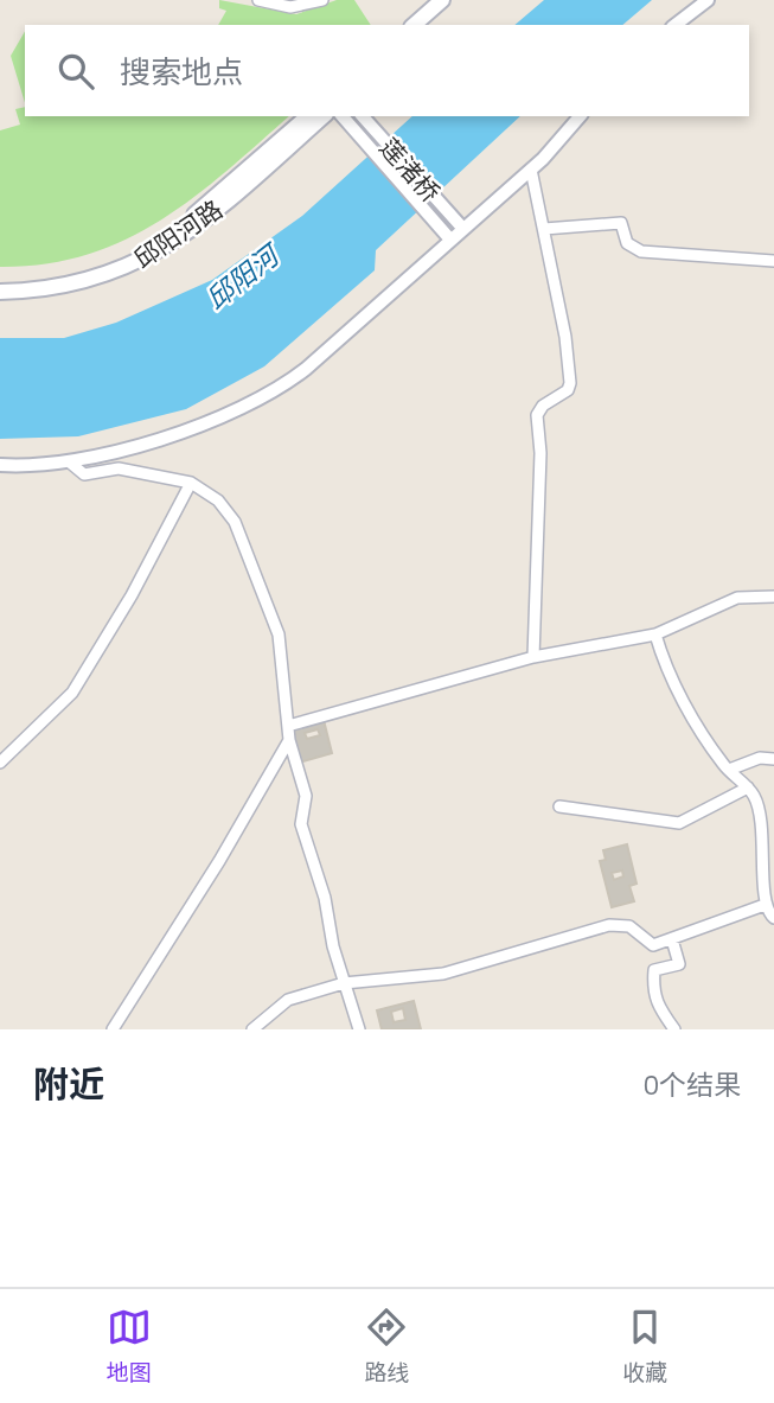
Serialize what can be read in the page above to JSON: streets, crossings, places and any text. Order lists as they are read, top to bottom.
{
  "streets": {
    "main road": ["邱阳河路"],
    "street": ["莲渚桥"]
  },
  "water": ["邱阳河"],
  "page": {
    "search": "搜索地点",
    "heading": ["附近", "0个结果"],
    "nav": ["地图", "路线", "收藏"]
  }
}
